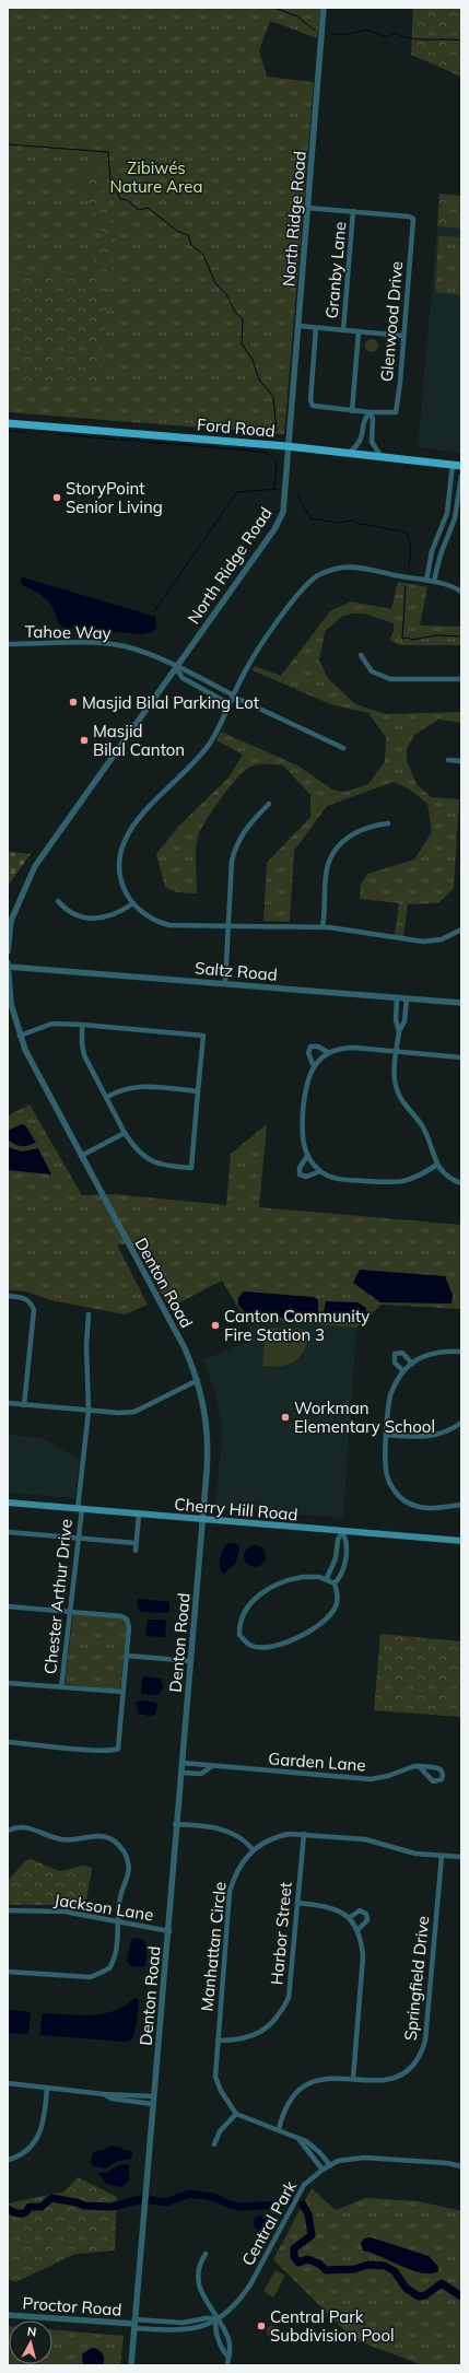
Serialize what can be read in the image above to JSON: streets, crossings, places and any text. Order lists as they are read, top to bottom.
{
  "streets": {
    "main road": ["Ford Road", "Cherry Hill Road"],
    "street": [
      "North Ridge Road",
      "Granby Lane",
      "Glenwood Drive",
      "Tahoe Way",
      "Saltz Road",
      "Denton Road",
      "Chester Arthur Drive",
      "Garden Lane",
      "Jackson Lane",
      "Harbor Street",
      "Manhattan Circle",
      "Springfield Drive",
      "Central Park",
      "Proctor Road"
    ]
  },
  "crossings": [
    ["North Ridge Road", "Ford Road"],
    ["North Ridge Road", "Tahoe Way"],
    ["Granby Lane", "Glenwood Drive"],
    ["Saltz Road", "Denton Road"],
    ["Denton Road", "Cherry Hill Road"],
    ["Denton Road", "Garden Lane"],
    ["Denton Road", "Jackson Lane"],
    ["Denton Road", "Central Park"],
    ["Denton Road", "Proctor Road"],
    ["Cherry Hill Road", "Chester Arthur Drive"],
    ["Harbor Street", "Manhattan Circle"],
    ["Manhattan Circle", "Springfield Drive"],
    ["Central Park", "Proctor Road"]
  ],
  "parks": ["Zibiwés Nature Area"],
  "places": [
    "StoryPoint Senior Living",
    "Masjid Bilal Parking Lot",
    "Masjid Bilal Canton",
    "Canton Community Fire Station 3",
    "Workman Elementary School",
    "Central Park Subdivision Pool"
  ],
  "north": "top"
}
